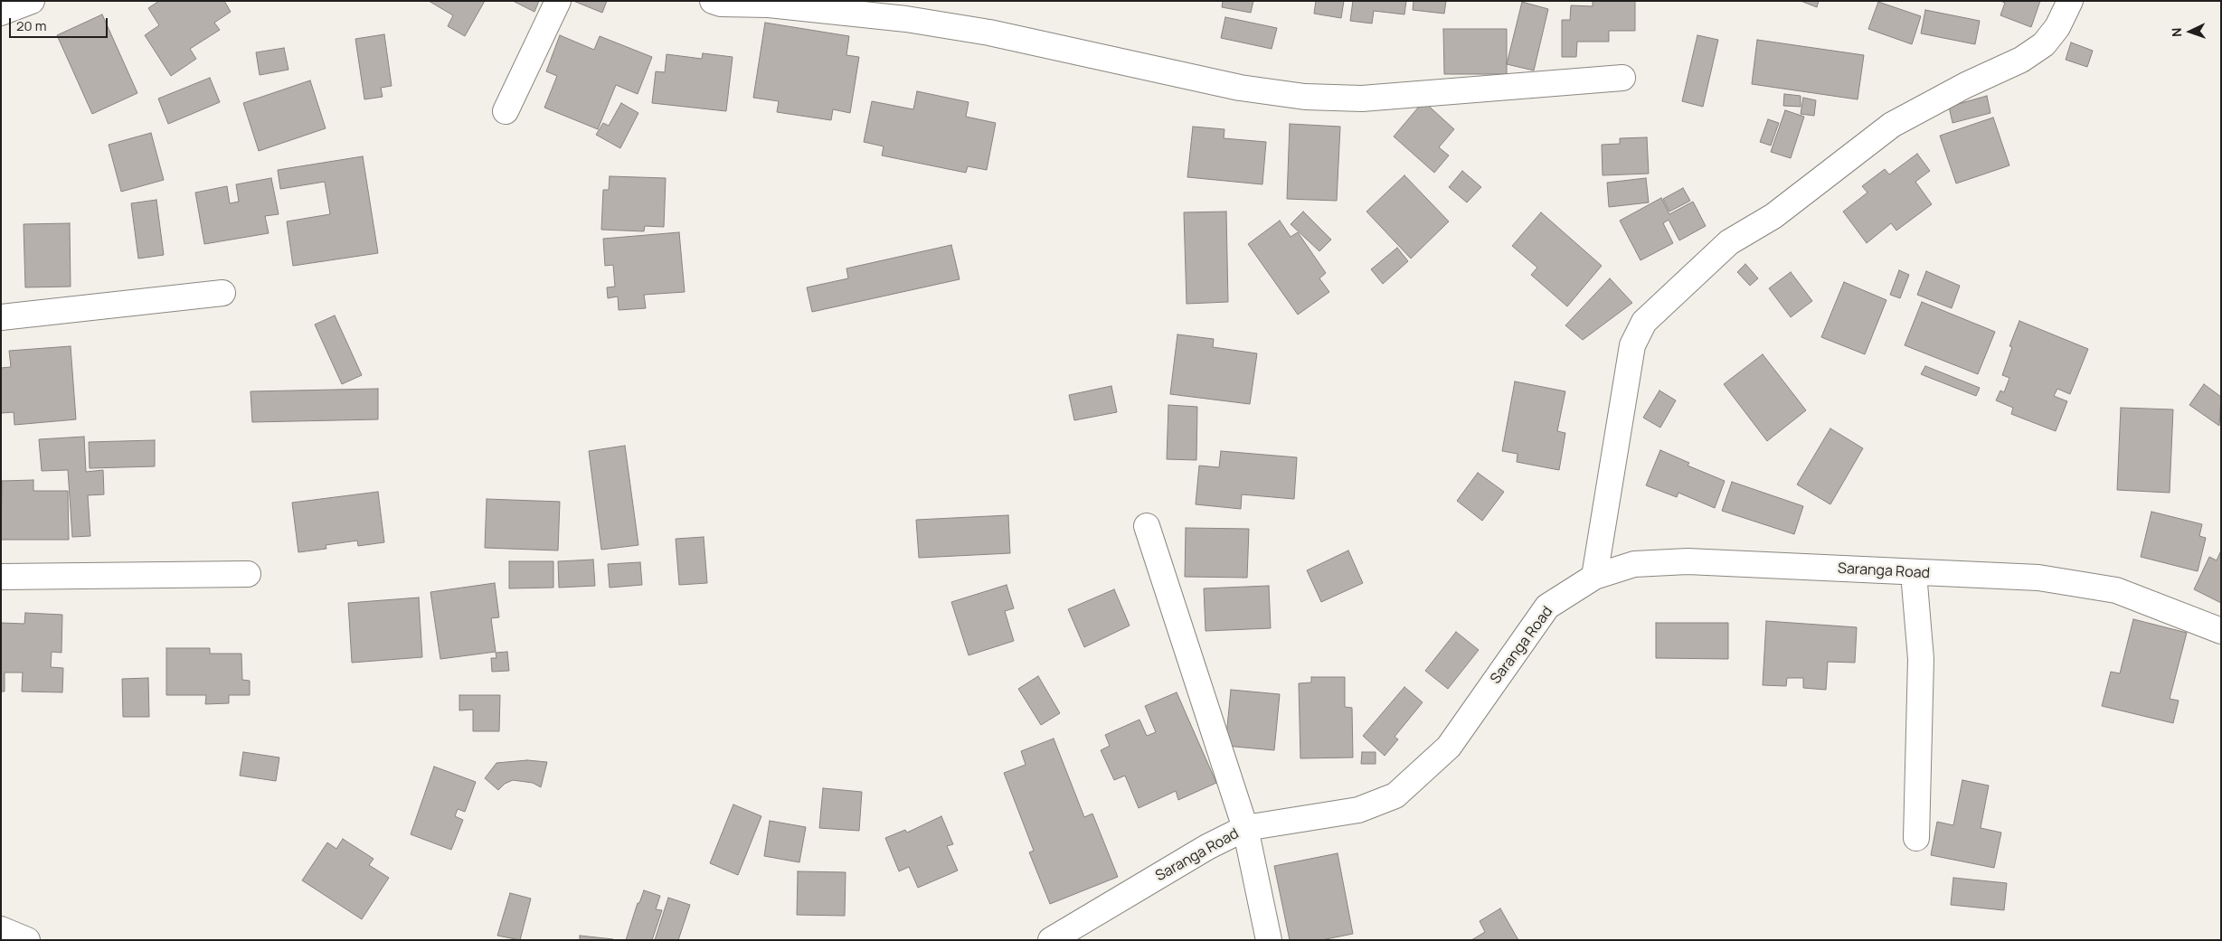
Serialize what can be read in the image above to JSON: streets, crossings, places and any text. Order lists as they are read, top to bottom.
{
  "streets": {
    "street": ["Saranga Road"]
  },
  "scale_bar": "20 m",
  "north": "left"
}
